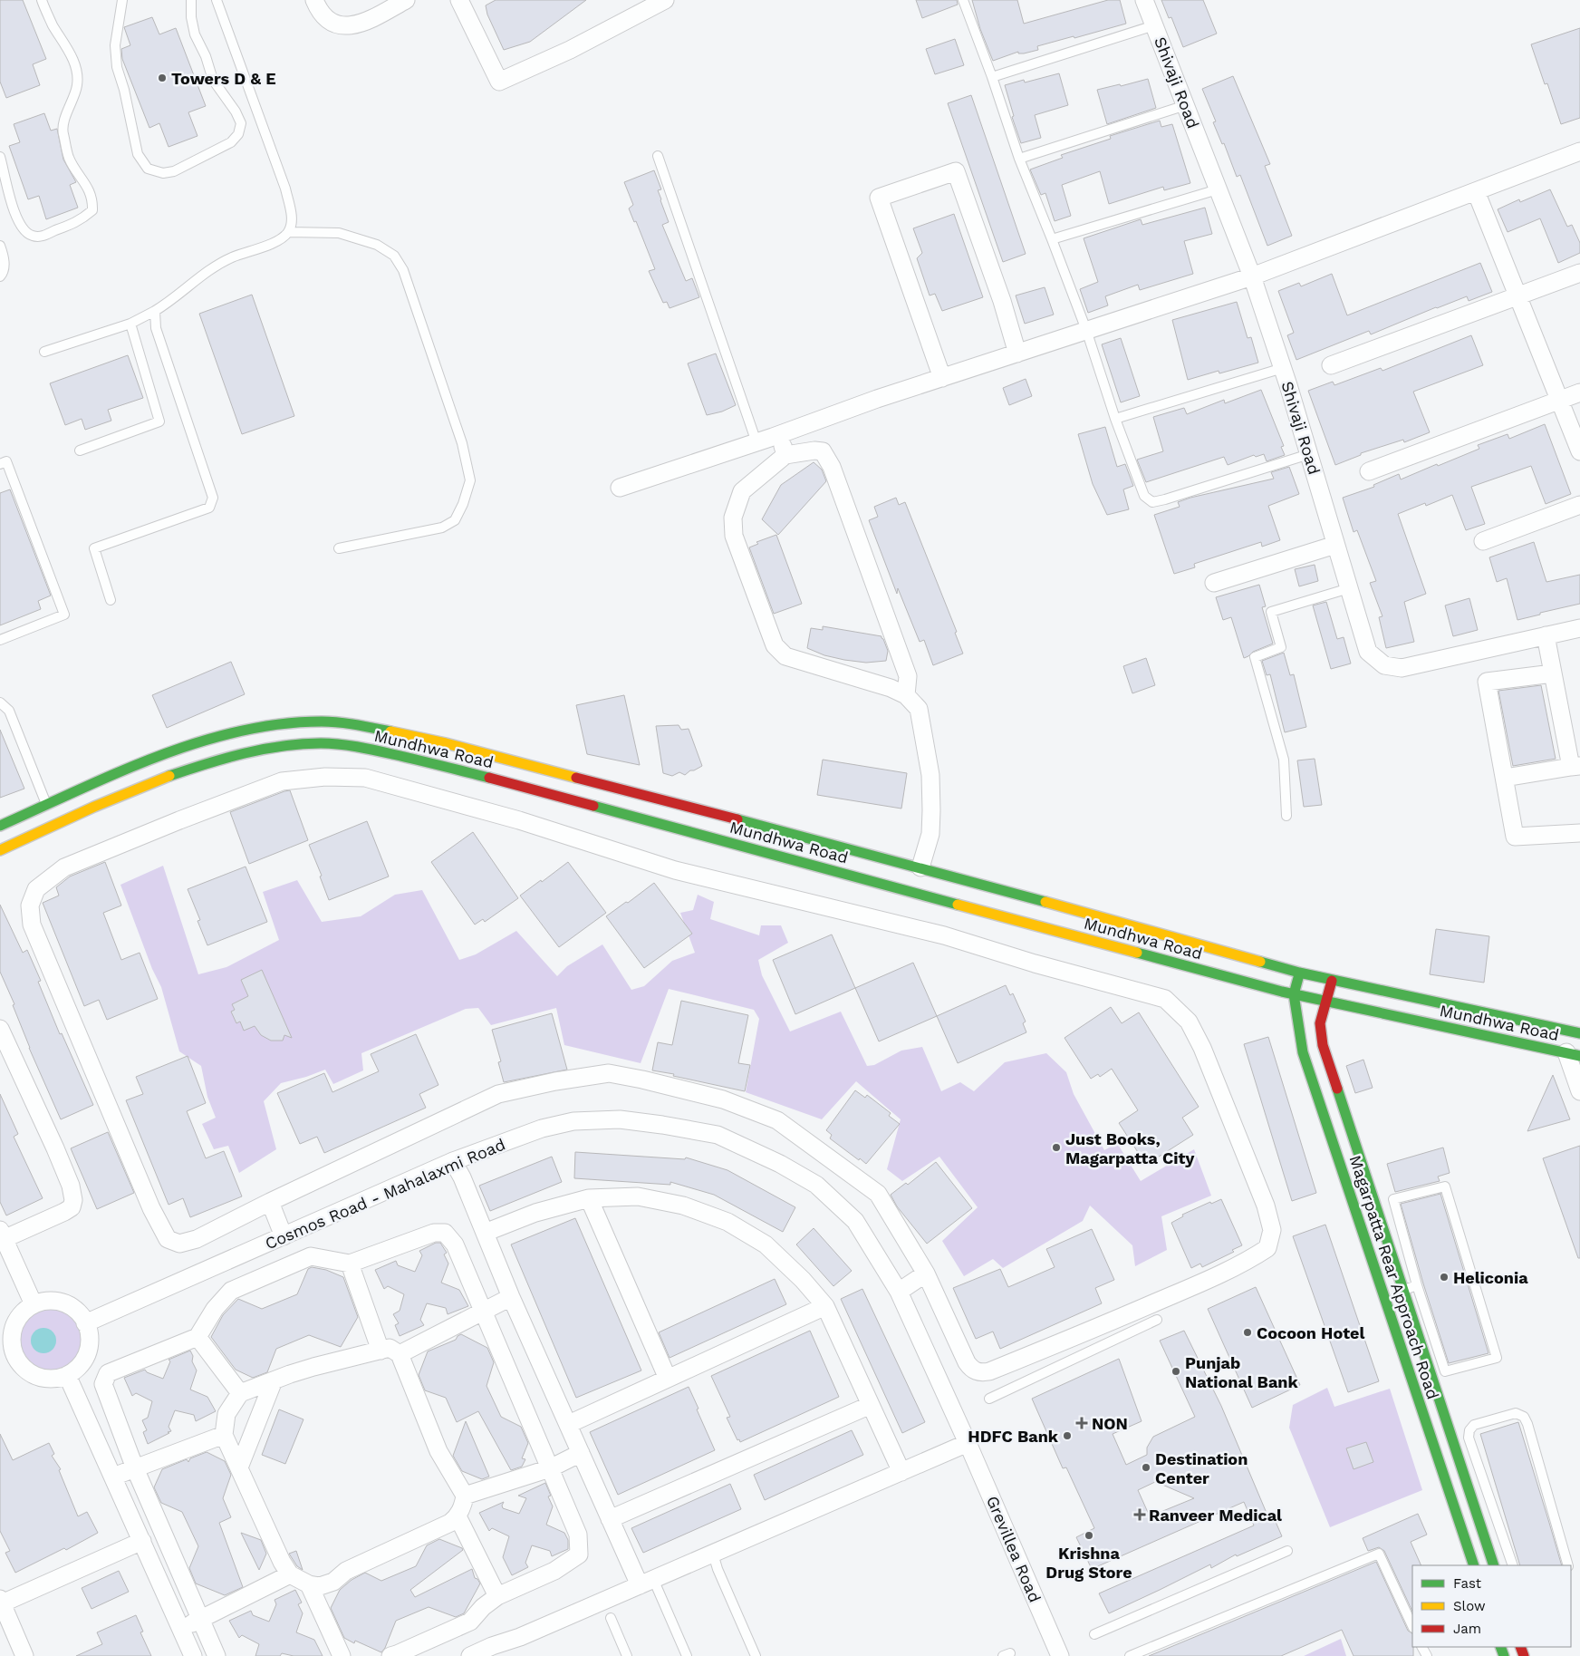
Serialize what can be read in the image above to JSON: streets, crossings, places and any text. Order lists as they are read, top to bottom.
{
  "streets": {
    "main road": ["Mundhwa Road", "Magarpatta Rear Approach Road"],
    "street": ["Shivaji Road", "Cosmos Road - Mahalaxmi Road", "Grevillea Road"]
  },
  "crossings": [
    ["Mundhwa Road", "Magarpatta Rear Approach Road"],
    ["Cosmos Road - Mahalaxmi Road", "Grevillea Road"]
  ],
  "places": {
    "other": [
      "Towers D & E",
      "Just Books, Magarpatta City",
      "Heliconia",
      "Cocoon Hotel",
      "Punjab National Bank",
      "HDFC Bank",
      "Destination Center",
      "Krishna Drug Store"
    ],
    "health": ["NON", "Ranveer Medical"]
  },
  "legend": ["Fast", "Slow", "Jam"]
}
